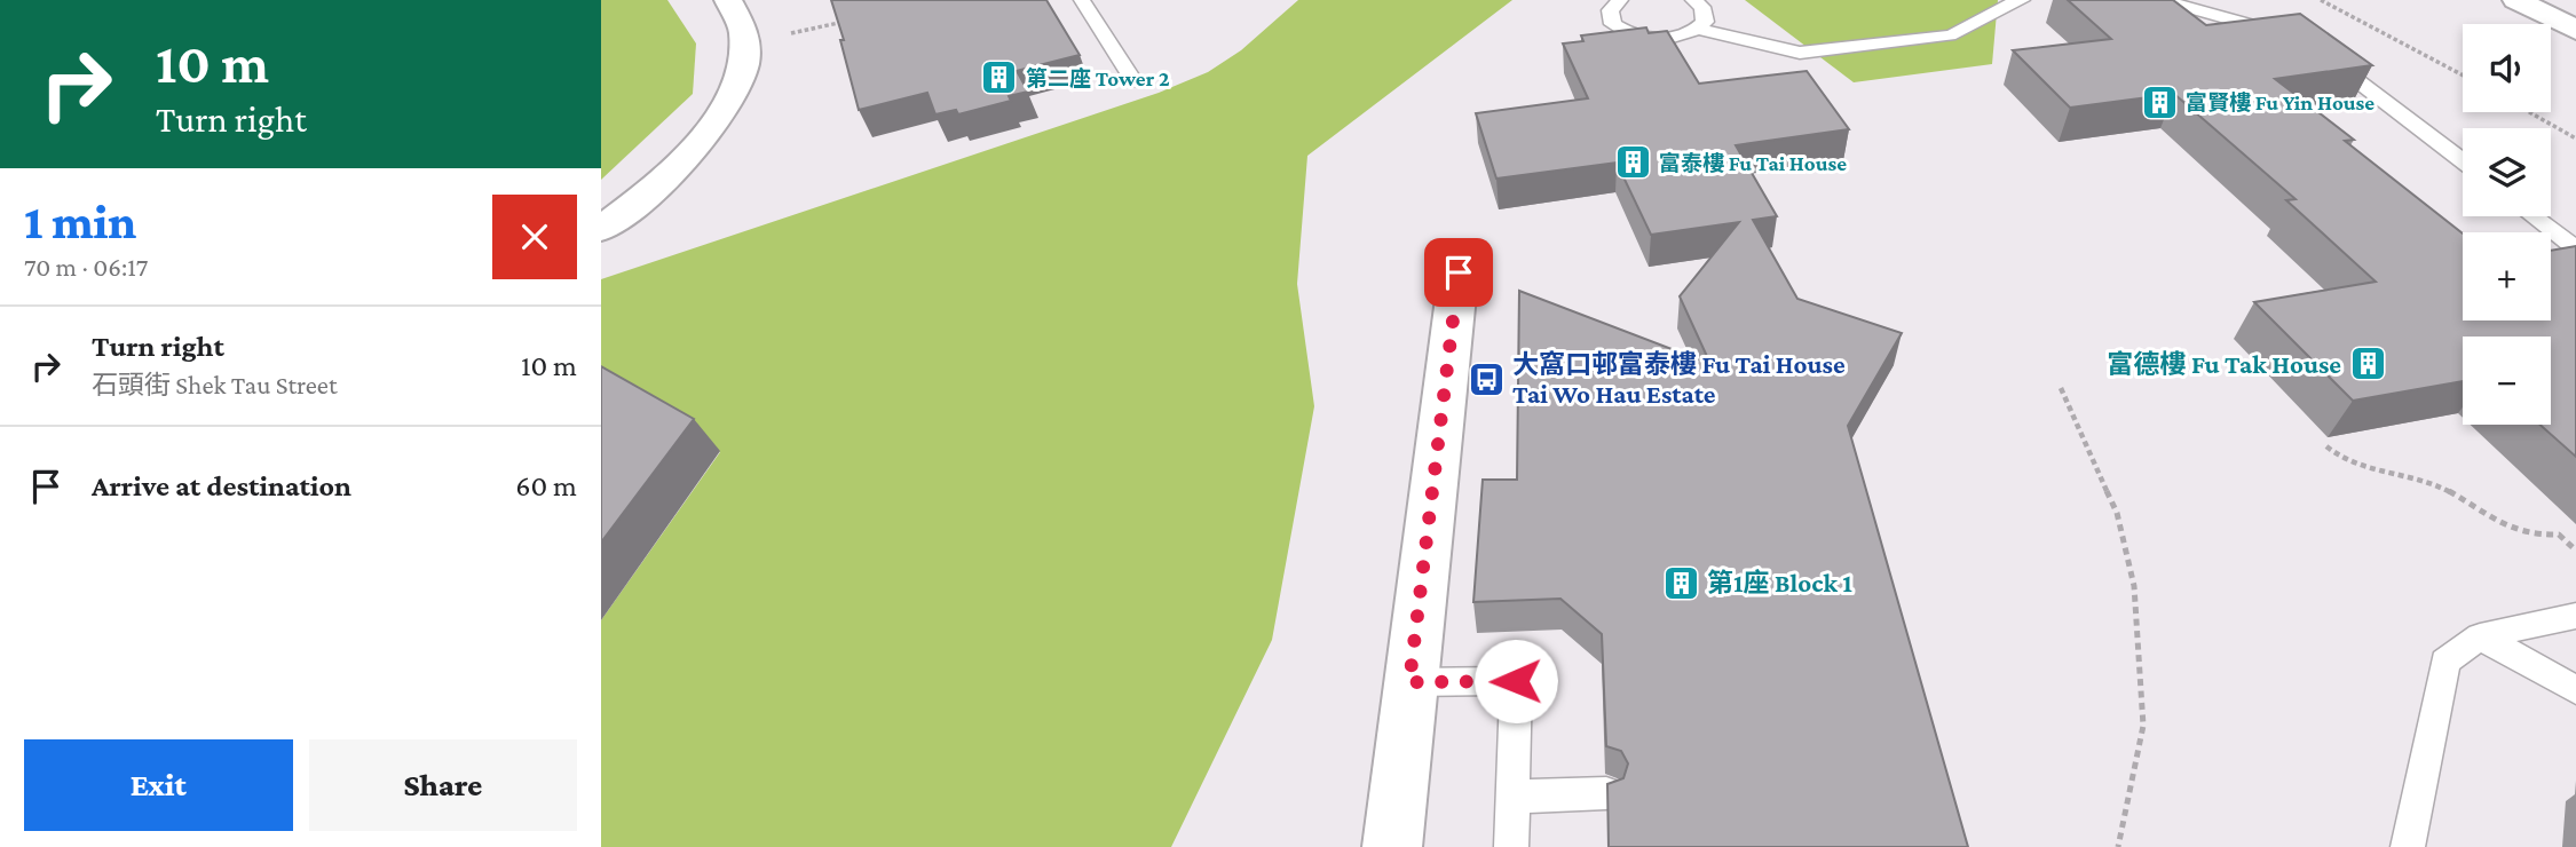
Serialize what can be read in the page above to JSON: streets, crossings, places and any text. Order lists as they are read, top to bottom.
{
  "places": {
    "building": [
      "第二座 Tower 2",
      "富賢樓 Fu Yin House",
      "富泰樓 Fu Tai House",
      "富德樓 Fu Tak House",
      "第1座 Block 1"
    ],
    "bus stop": ["大窩口邨富泰樓 Fu Tai House Tai Wo Hau Estate"]
  },
  "page": {
    "turn": ["10 m", "Turn right"],
    "map_buttons": ["+", "−"],
    "heading": ["1 min", "70 m · 06:17"],
    "list": [
      {
        "name": "Turn right",
        "note": "石頭街 Shek Tau Street",
        "value": "10 m"
      },
      {
        "name": "Arrive at destination",
        "value": "60 m"
      }
    ],
    "buttons": ["Exit", "Share"]
  }
}
